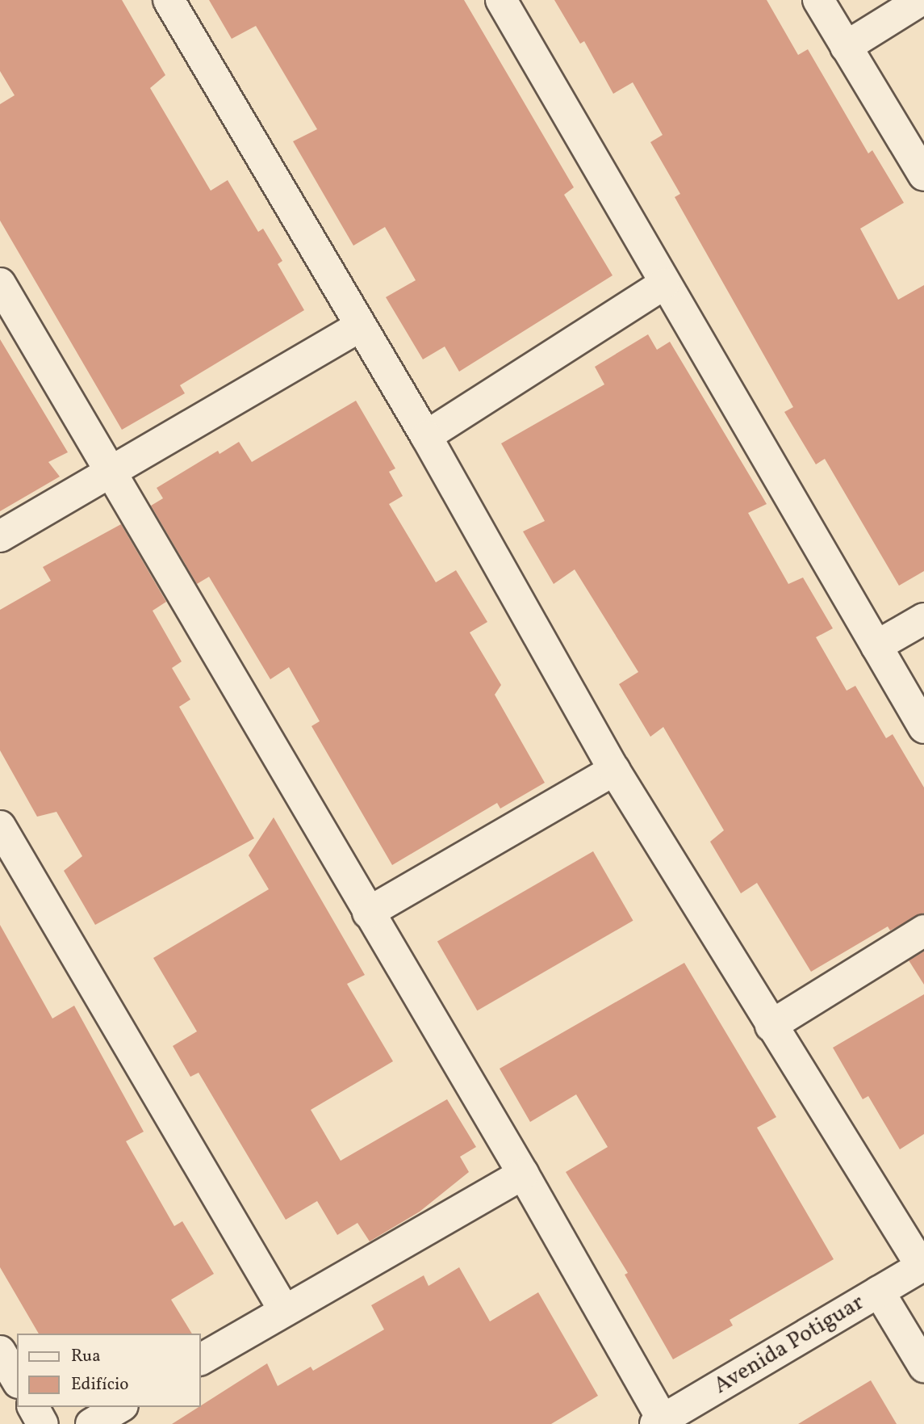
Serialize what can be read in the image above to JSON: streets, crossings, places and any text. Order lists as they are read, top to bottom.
{
  "streets": {
    "street": ["Avenida Potiguar"]
  },
  "legend": ["Rua", "Edifício"]
}
